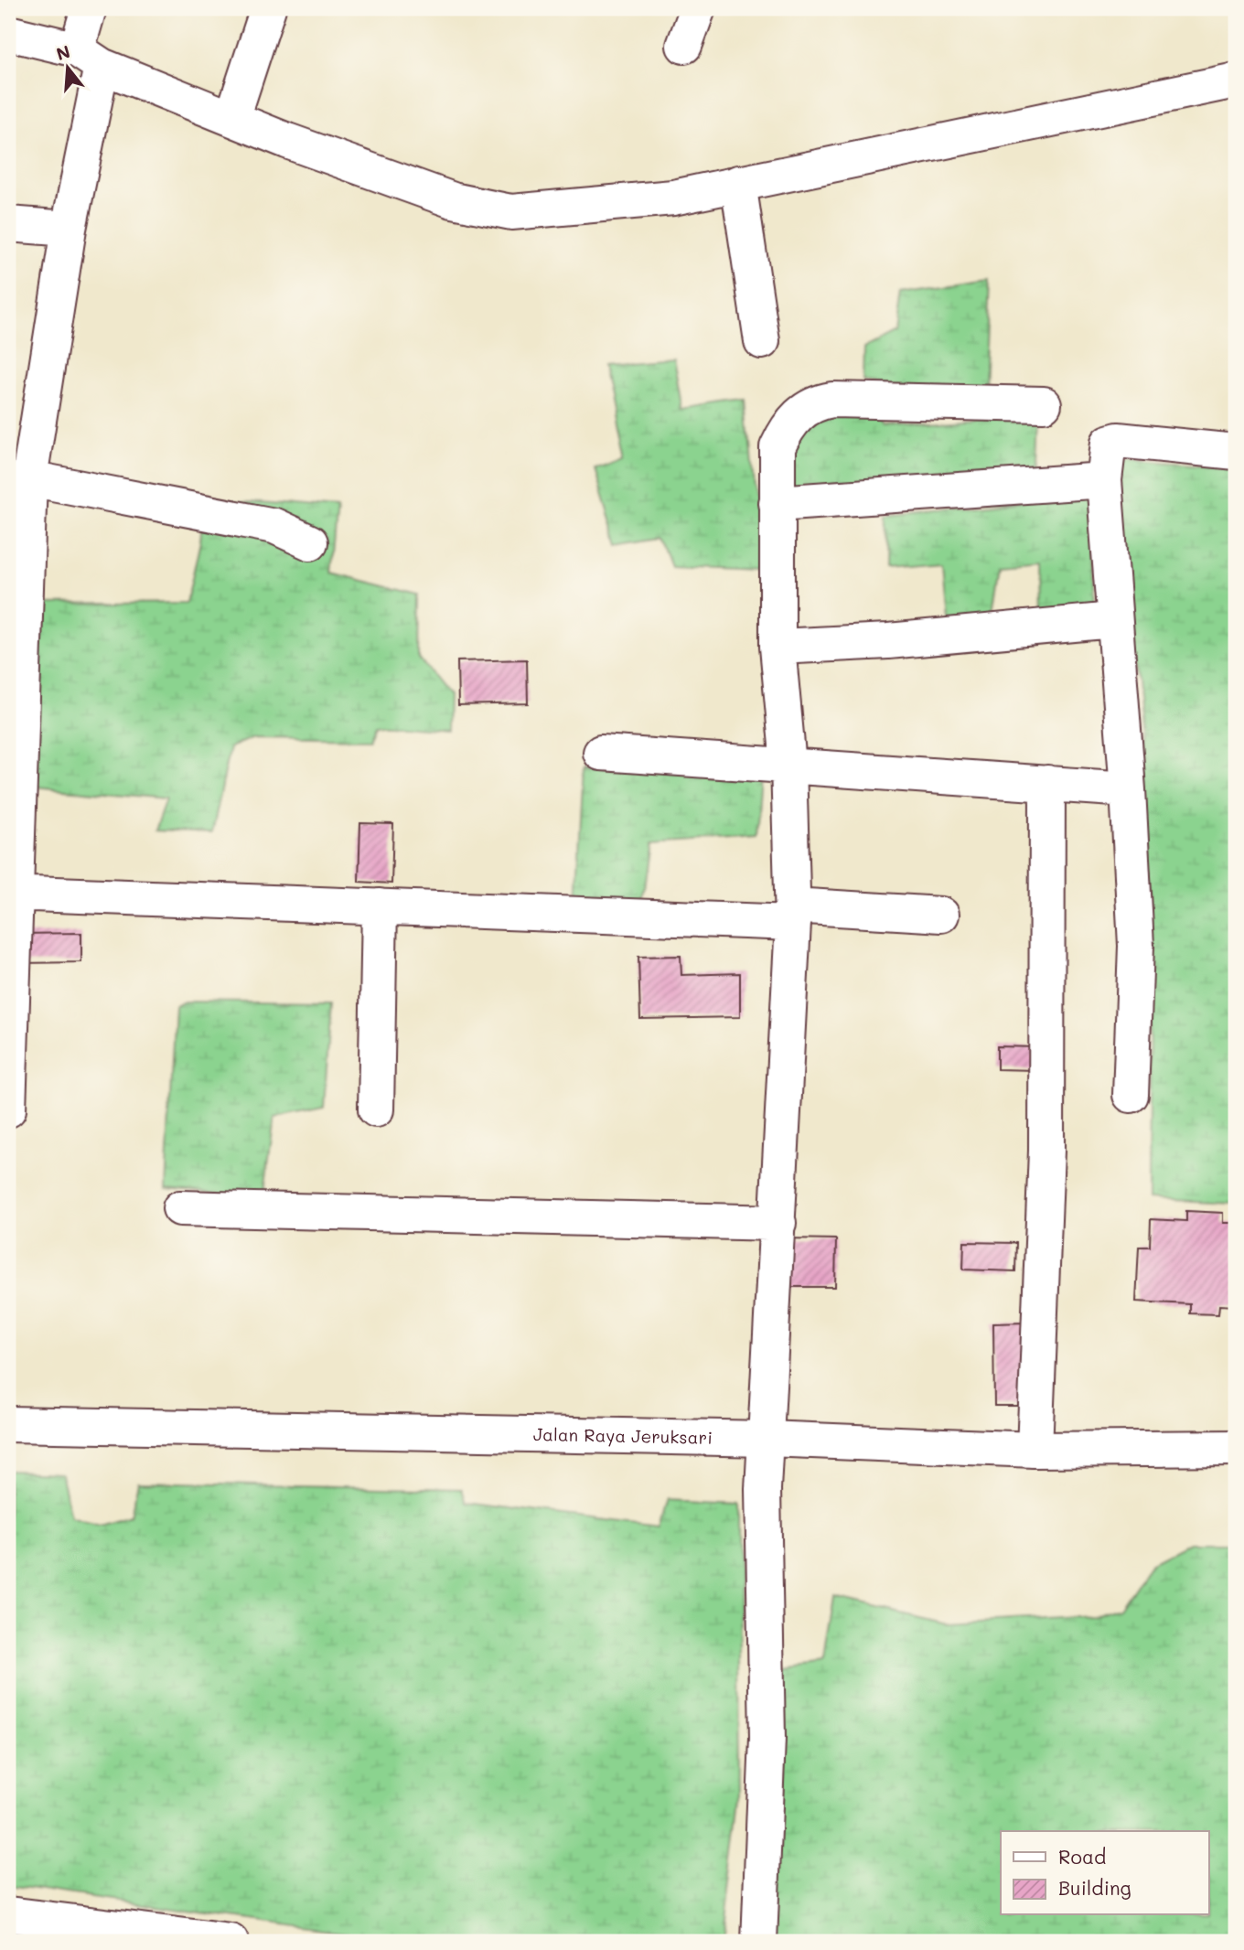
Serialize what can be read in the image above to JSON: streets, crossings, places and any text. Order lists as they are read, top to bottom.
{
  "streets": {
    "street": ["Jalan Raya Jeruksari"]
  },
  "legend": ["Road", "Building"],
  "north": "top"
}
